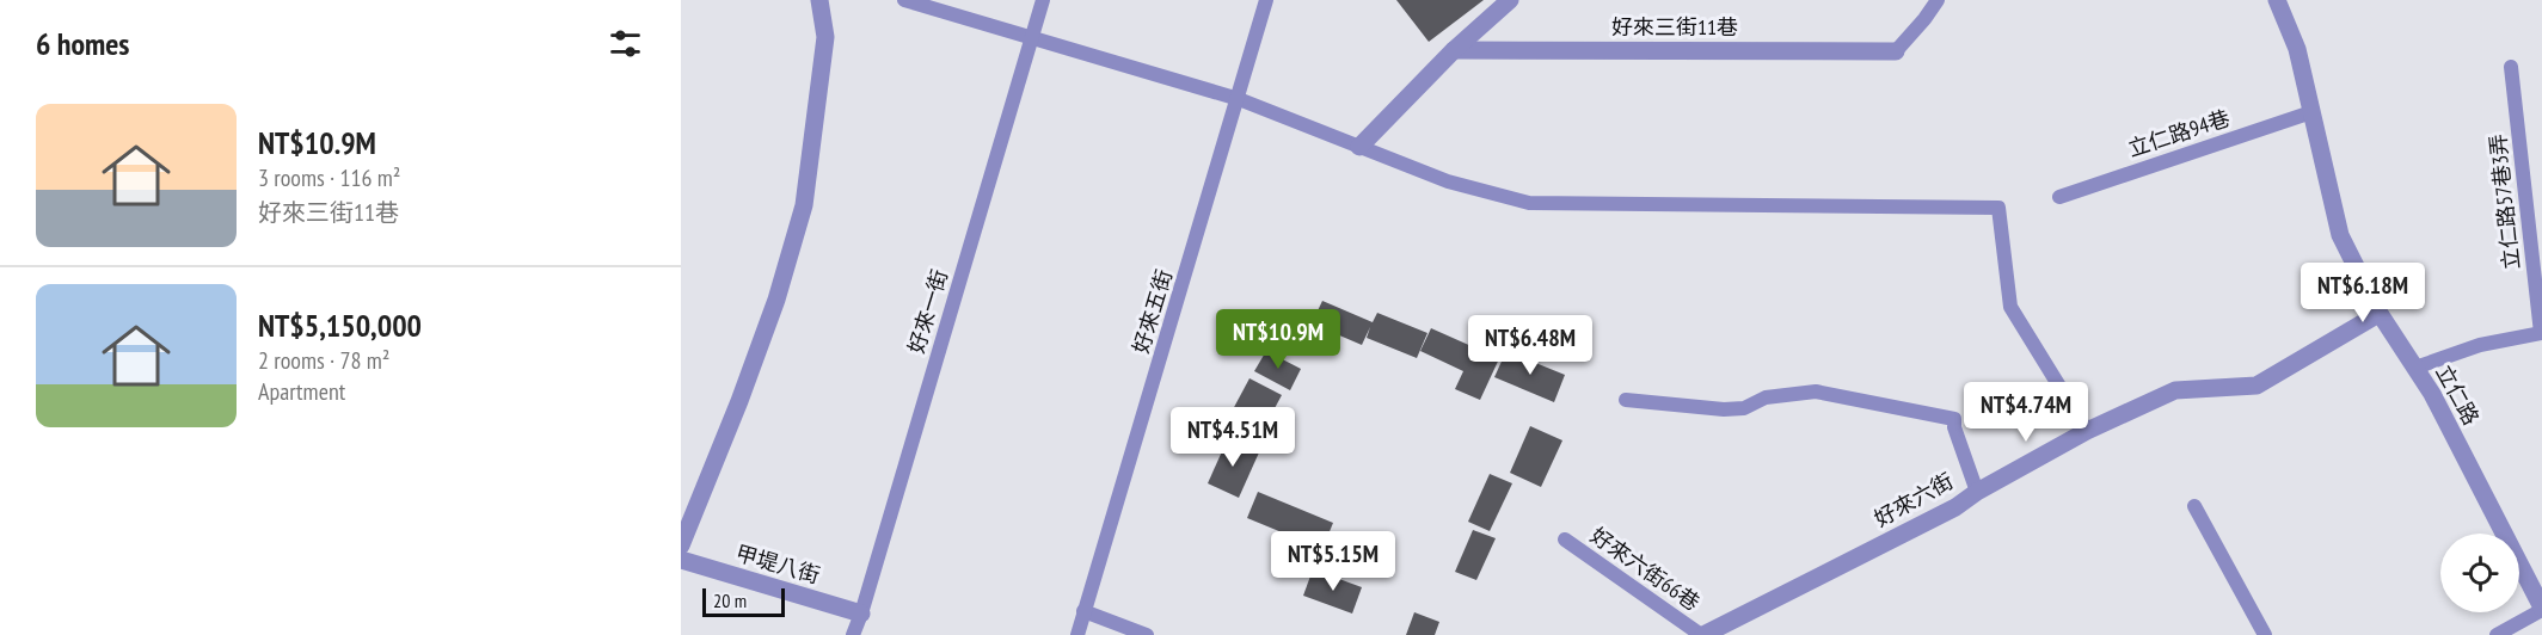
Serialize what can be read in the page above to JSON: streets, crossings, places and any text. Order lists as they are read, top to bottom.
{
  "streets": {
    "street": [
      "好來三街11巷",
      "立仁路",
      "好來六街",
      "甲堤八街"
    ],
    "lane": [
      "立仁路94巷",
      "立仁路57巷3弄",
      "好來一街",
      "好來五街",
      "好來六街66巷"
    ]
  },
  "crossings": [
    ["立仁路94巷", "立仁路"],
    ["好來一街", "甲堤八街"],
    ["立仁路", "好來六街"],
    ["好來六街", "好來六街66巷"]
  ],
  "scale_bar": "20 m",
  "page": {
    "heading": "6 homes",
    "list": [
      {
        "name": "NT$10.9M",
        "note": "3 rooms · 116 m² · 好來三街11巷"
      },
      {
        "name": "NT$5,150,000",
        "note": "2 rooms · 78 m² · Apartment"
      }
    ],
    "price": [
      "NT$6.18M",
      "NT$10.9M",
      "NT$6.48M",
      "NT$4.74M",
      "NT$4.51M",
      "NT$5.15M"
    ],
    "scale": "20 m"
  }
}
